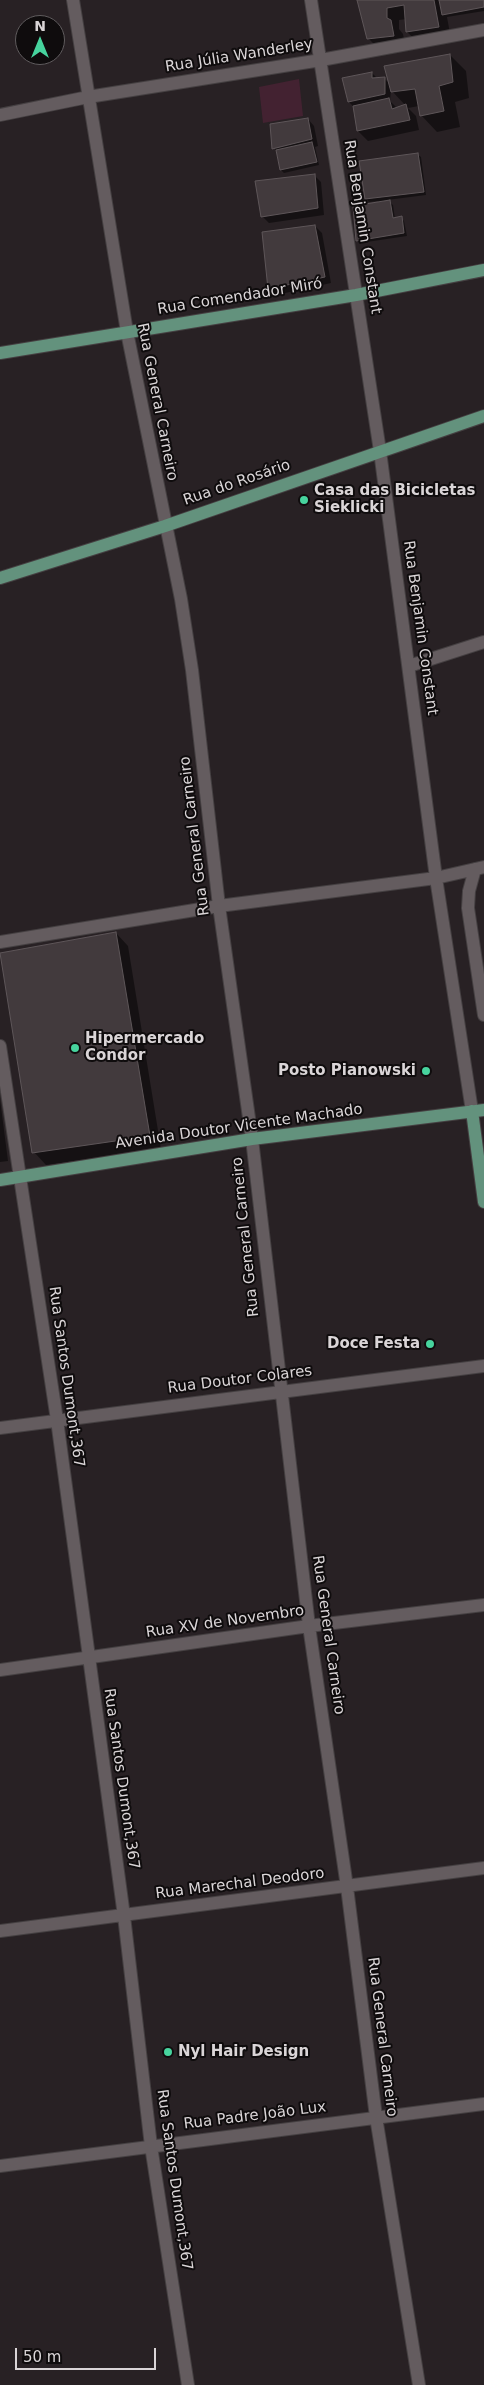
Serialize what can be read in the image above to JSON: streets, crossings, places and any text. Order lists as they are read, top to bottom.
{
  "streets": {
    "main road": [
      "Rua Benjamin Constant",
      "Rua Comendador Miró",
      "Rua do Rosário",
      "Avenida Doutor Vicente Machado"
    ],
    "street": [
      "Rua Júlia Wanderley",
      "Rua General Carneiro",
      "Rua Santos Dumont,367",
      "Rua Doutor Colares",
      "Rua XV de Novembro",
      "Rua Marechal Deodoro",
      "Rua Padre João Lux"
    ]
  },
  "crossings": [
    ["Rua Júlia Wanderley", "Rua Benjamin Constant"],
    ["Rua Júlia Wanderley", "Rua General Carneiro"],
    ["Rua Benjamin Constant", "Rua Comendador Miró"],
    ["Rua Benjamin Constant", "Rua do Rosário"],
    ["Rua Benjamin Constant", "Avenida Doutor Vicente Machado"],
    ["Rua Comendador Miró", "Rua General Carneiro"],
    ["Rua General Carneiro", "Rua do Rosário"],
    ["Rua General Carneiro", "Avenida Doutor Vicente Machado"],
    ["Rua General Carneiro", "Rua Doutor Colares"],
    ["Rua General Carneiro", "Rua XV de Novembro"],
    ["Rua General Carneiro", "Rua Marechal Deodoro"],
    ["Rua General Carneiro", "Rua Padre João Lux"],
    ["Avenida Doutor Vicente Machado", "Rua Santos Dumont,367"],
    ["Rua Santos Dumont,367", "Rua Doutor Colares"],
    ["Rua Santos Dumont,367", "Rua XV de Novembro"],
    ["Rua Santos Dumont,367", "Rua Marechal Deodoro"],
    ["Rua Santos Dumont,367", "Rua Padre João Lux"]
  ],
  "places": [
    "Casa das Bicicletas Sieklicki",
    "Hipermercado Condor",
    "Posto Pianowski",
    "Doce Festa",
    "Nyl Hair Design"
  ],
  "scale_bar": "50 m",
  "north": "top"
}
